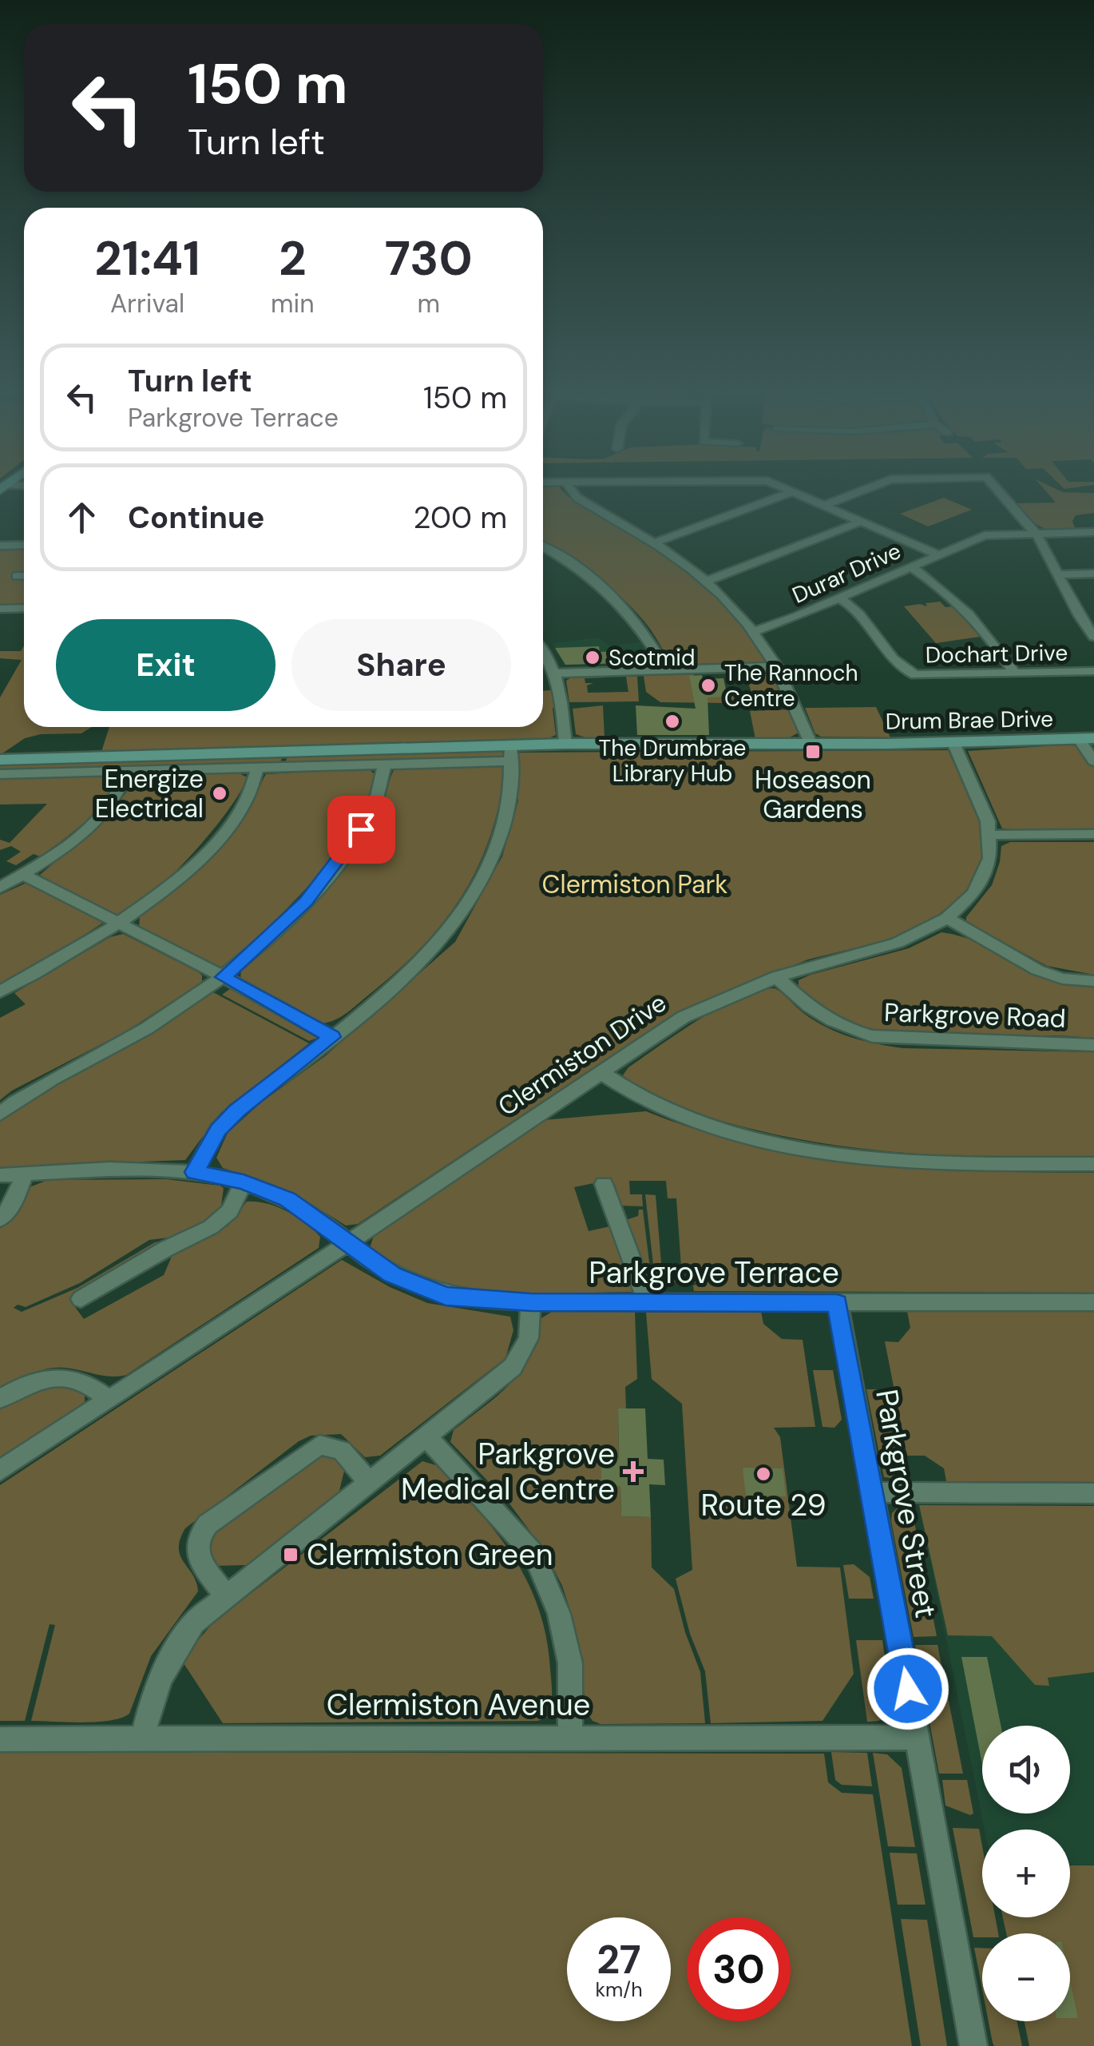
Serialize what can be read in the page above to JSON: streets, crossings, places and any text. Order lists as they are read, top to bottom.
{
  "streets": {
    "street": [
      "Durar Drive",
      "Dochart Drive",
      "Drum Brae Drive",
      "Parkgrove Road",
      "Clermiston Drive",
      "Parkgrove Terrace",
      "Parkgrove Street",
      "Clermiston Avenue"
    ]
  },
  "crossings": [
    ["Durar Drive", "Dochart Drive"],
    ["Drum Brae Drive", "Clermiston Drive"],
    ["Parkgrove Road", "Clermiston Drive"],
    ["Clermiston Drive", "Parkgrove Terrace"],
    ["Parkgrove Terrace", "Parkgrove Street"],
    ["Parkgrove Street", "Clermiston Avenue"]
  ],
  "parks": ["Clermiston Park"],
  "places": {
    "other": [
      "Scotmid",
      "The Rannoch Centre",
      "The Drumbrae Library Hub",
      "Energize Electrical",
      "Route 29"
    ],
    "transit": ["Hoseason Gardens", "Clermiston Green"],
    "health": ["Parkgrove Medical Centre"]
  },
  "page": {
    "turn": ["150 m", "Turn left"],
    "eta": [
      "21:41",
      "Arrival",
      "2",
      "min",
      "730",
      "m"
    ],
    "list": [
      {
        "name": "Turn left",
        "note": "Parkgrove Terrace",
        "value": "150 m"
      },
      {
        "name": "Continue",
        "value": "200 m"
      }
    ],
    "buttons": ["Exit", "Share"],
    "map_buttons": ["+", "−"],
    "speed": "27 km/h",
    "limit": "30"
  }
}
